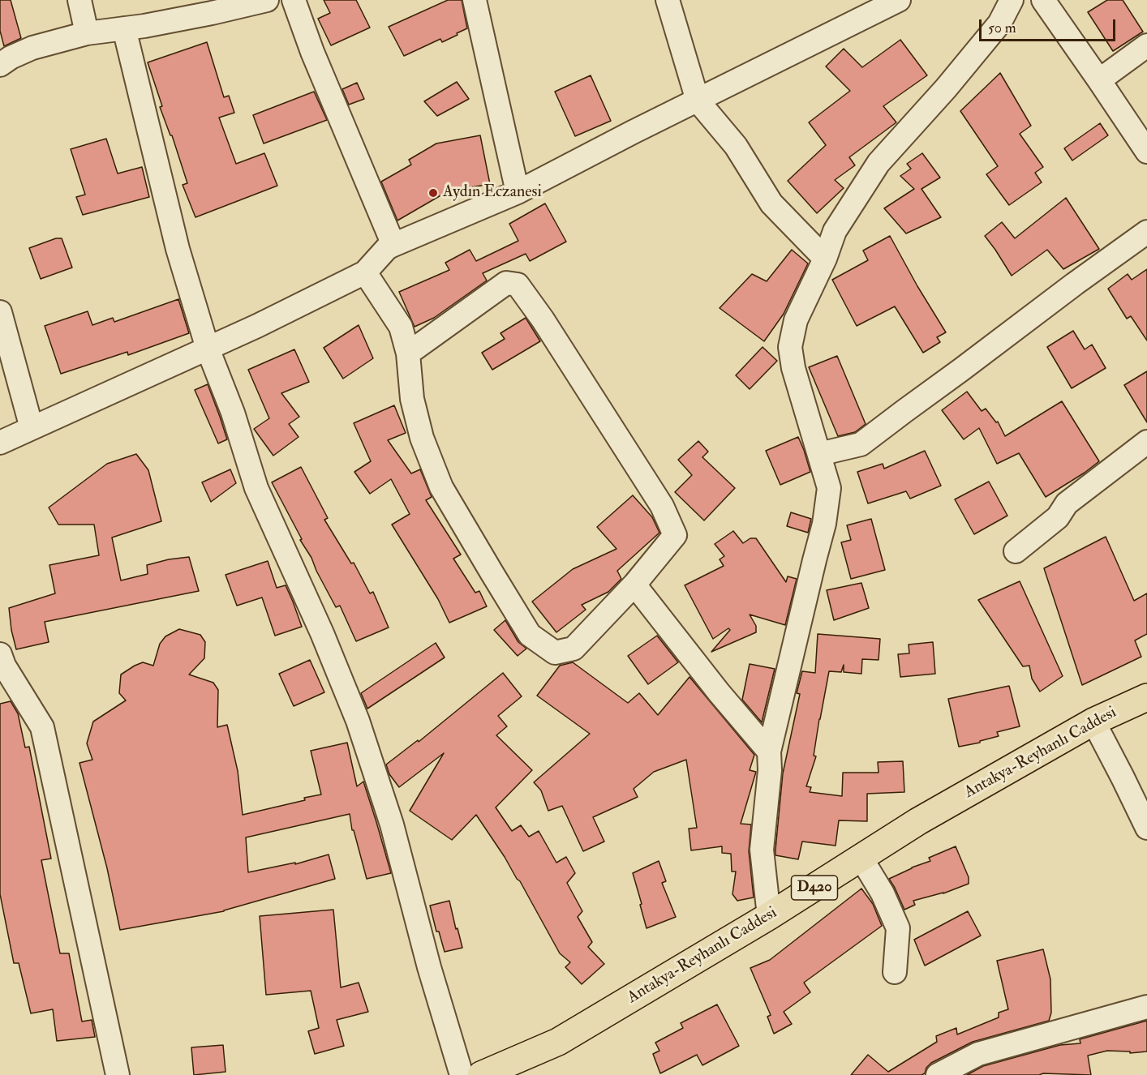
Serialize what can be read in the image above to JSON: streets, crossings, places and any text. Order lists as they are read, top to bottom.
{
  "streets": {
    "main road": ["Antakya-Reyhanlı Caddesi", "D420"]
  },
  "places": ["Aydın Eczanesi"],
  "scale_bar": "50 m"
}
